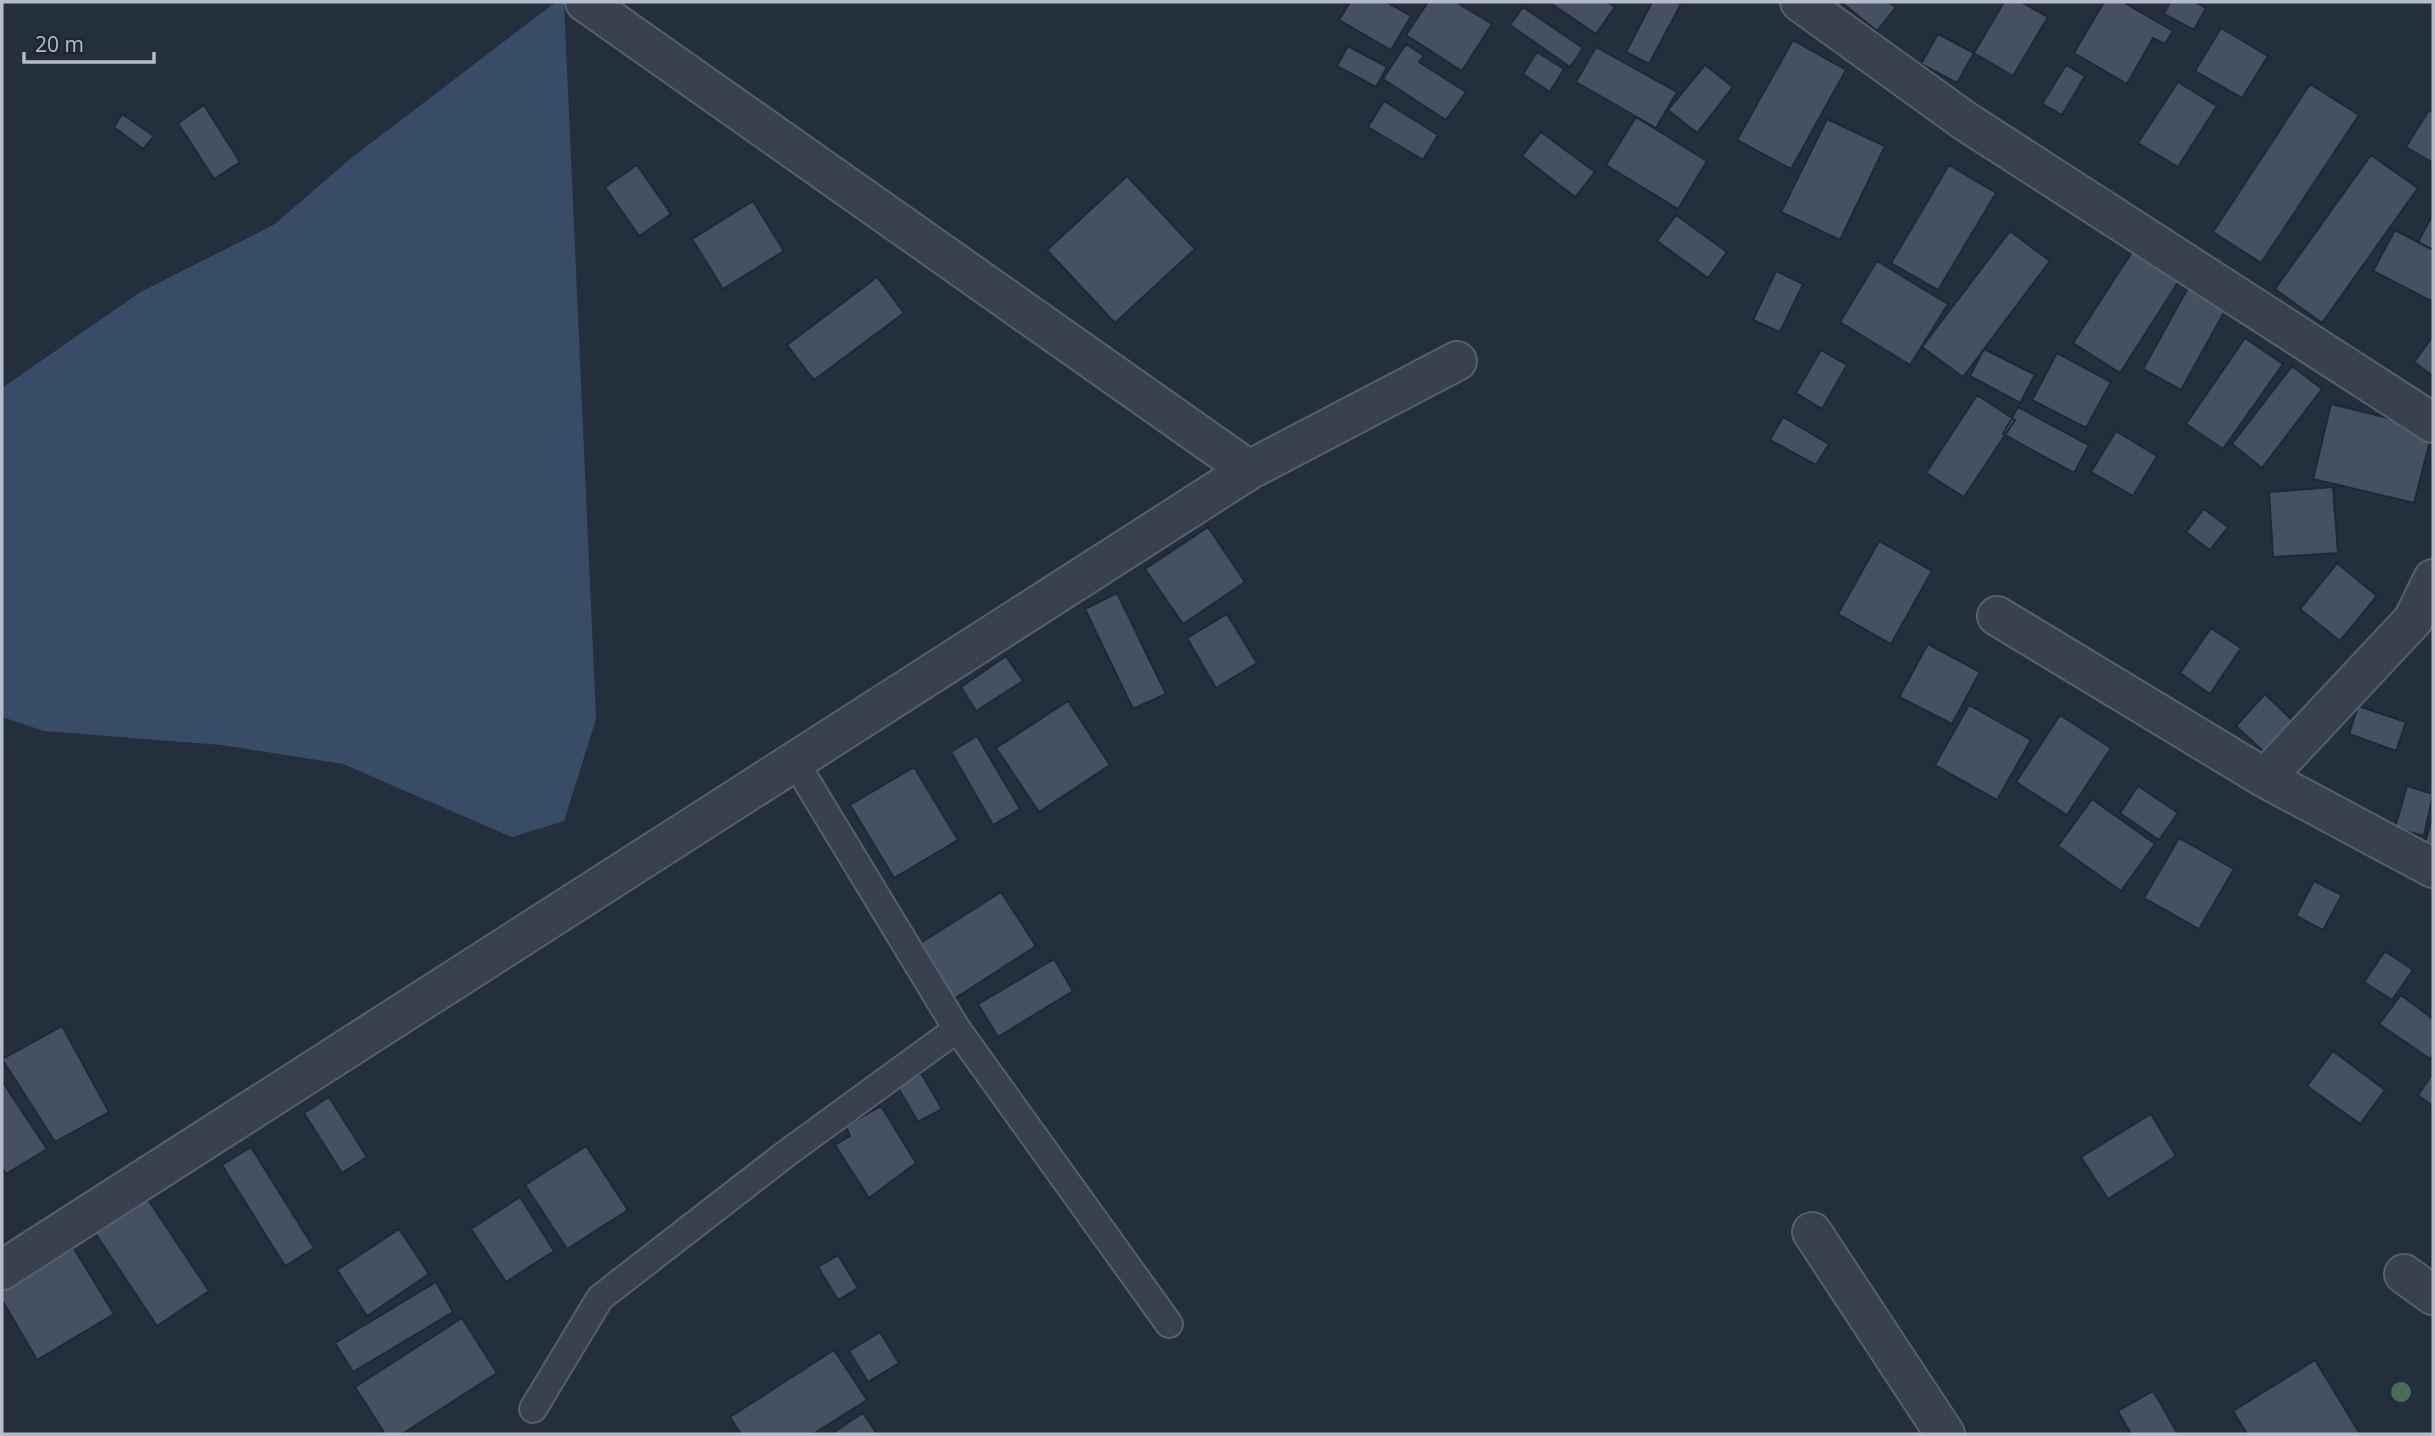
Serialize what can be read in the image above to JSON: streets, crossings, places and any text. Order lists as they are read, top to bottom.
{
  "scale_bar": "20 m"
}
